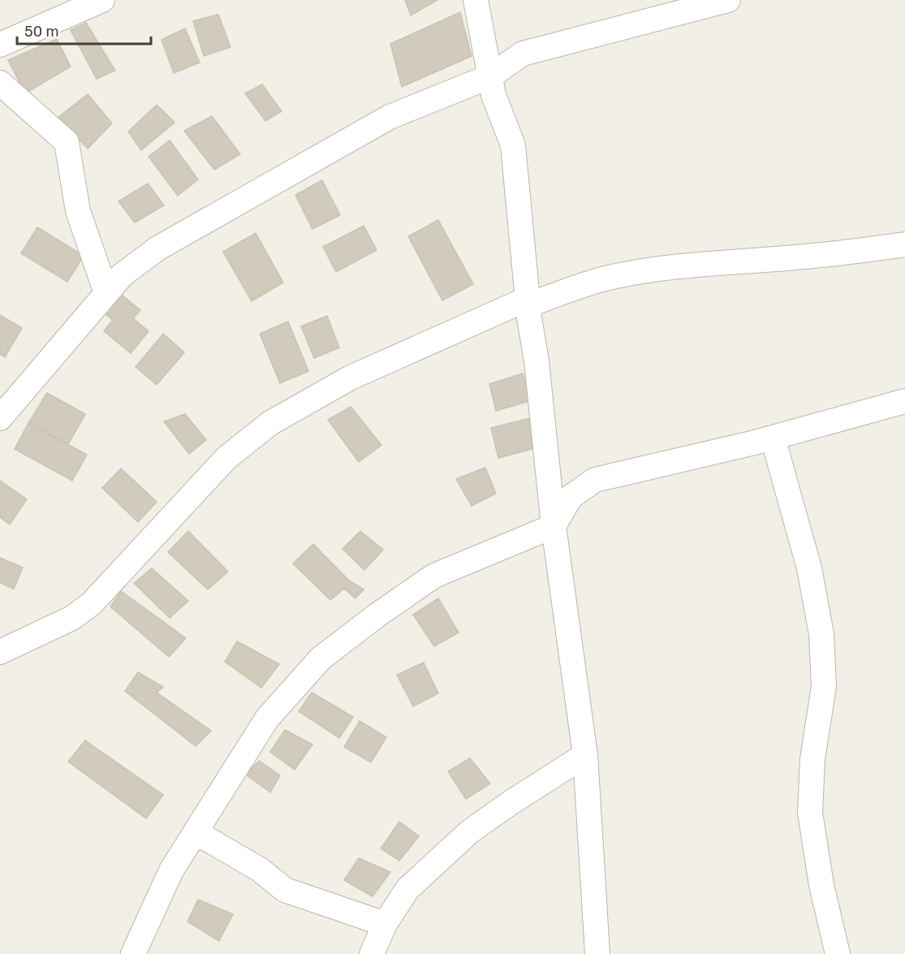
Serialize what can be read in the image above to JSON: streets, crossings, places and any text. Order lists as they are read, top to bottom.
{
  "scale_bar": "50 m"
}
